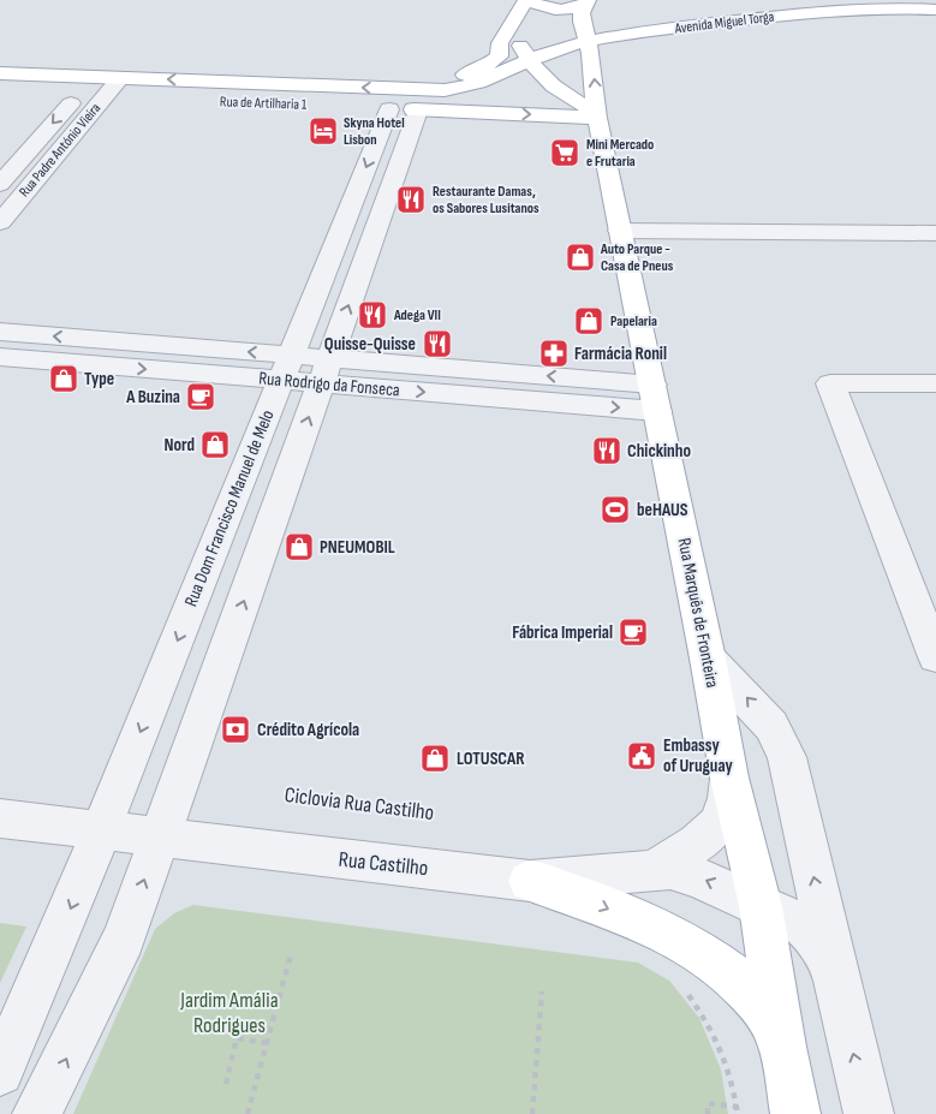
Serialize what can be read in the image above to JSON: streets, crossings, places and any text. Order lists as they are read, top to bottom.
{
  "streets": {
    "main road": ["Avenida Miguel Torga", "Rua de Artilharia 1", "Rua Marquês de Fronteira"],
    "street": [
      "Rua Padre António Vieira",
      "Rua Rodrigo da Fonseca",
      "Rua Dom Francisco Manuel de Melo",
      "Rua Castilho"
    ]
  },
  "crossings": [
    ["Avenida Miguel Torga", "Rua de Artilharia 1"],
    ["Avenida Miguel Torga", "Rua Marquês de Fronteira"],
    ["Rua de Artilharia 1", "Rua Padre António Vieira"],
    ["Rua de Artilharia 1", "Rua Dom Francisco Manuel de Melo"],
    ["Rua de Artilharia 1", "Rua Marquês de Fronteira"],
    ["Rua Rodrigo da Fonseca", "Rua Dom Francisco Manuel de Melo"],
    ["Rua Rodrigo da Fonseca", "Rua Marquês de Fronteira"],
    ["Rua Dom Francisco Manuel de Melo", "Rua Castilho"],
    ["Rua Marquês de Fronteira", "Rua Castilho"]
  ],
  "parks": ["Jardim Amália Rodrigues"],
  "places": {
    "hotel": ["Skyna Hotel Lisbon"],
    "supermarket": ["Mini Mercado e Frutaria"],
    "restaurant": [
      "Restaurante Damas, os Sabores Lusitanos",
      "Adega VII",
      "Quisse-Quisse",
      "Chickinho"
    ],
    "shop": [
      "Auto Parque - Casa de Pneus",
      "Papelaria",
      "Type",
      "Nord",
      "PNEUMOBIL",
      "LOTUSCAR"
    ],
    "pharmacy": ["Farmácia Ronil"],
    "cafe": ["A Buzina", "Fábrica Imperial"],
    "sports": ["beHAUS"],
    "bank": ["Crédito Agrícola"],
    "public building": ["Embassy of Uruguay"]
  }
}
